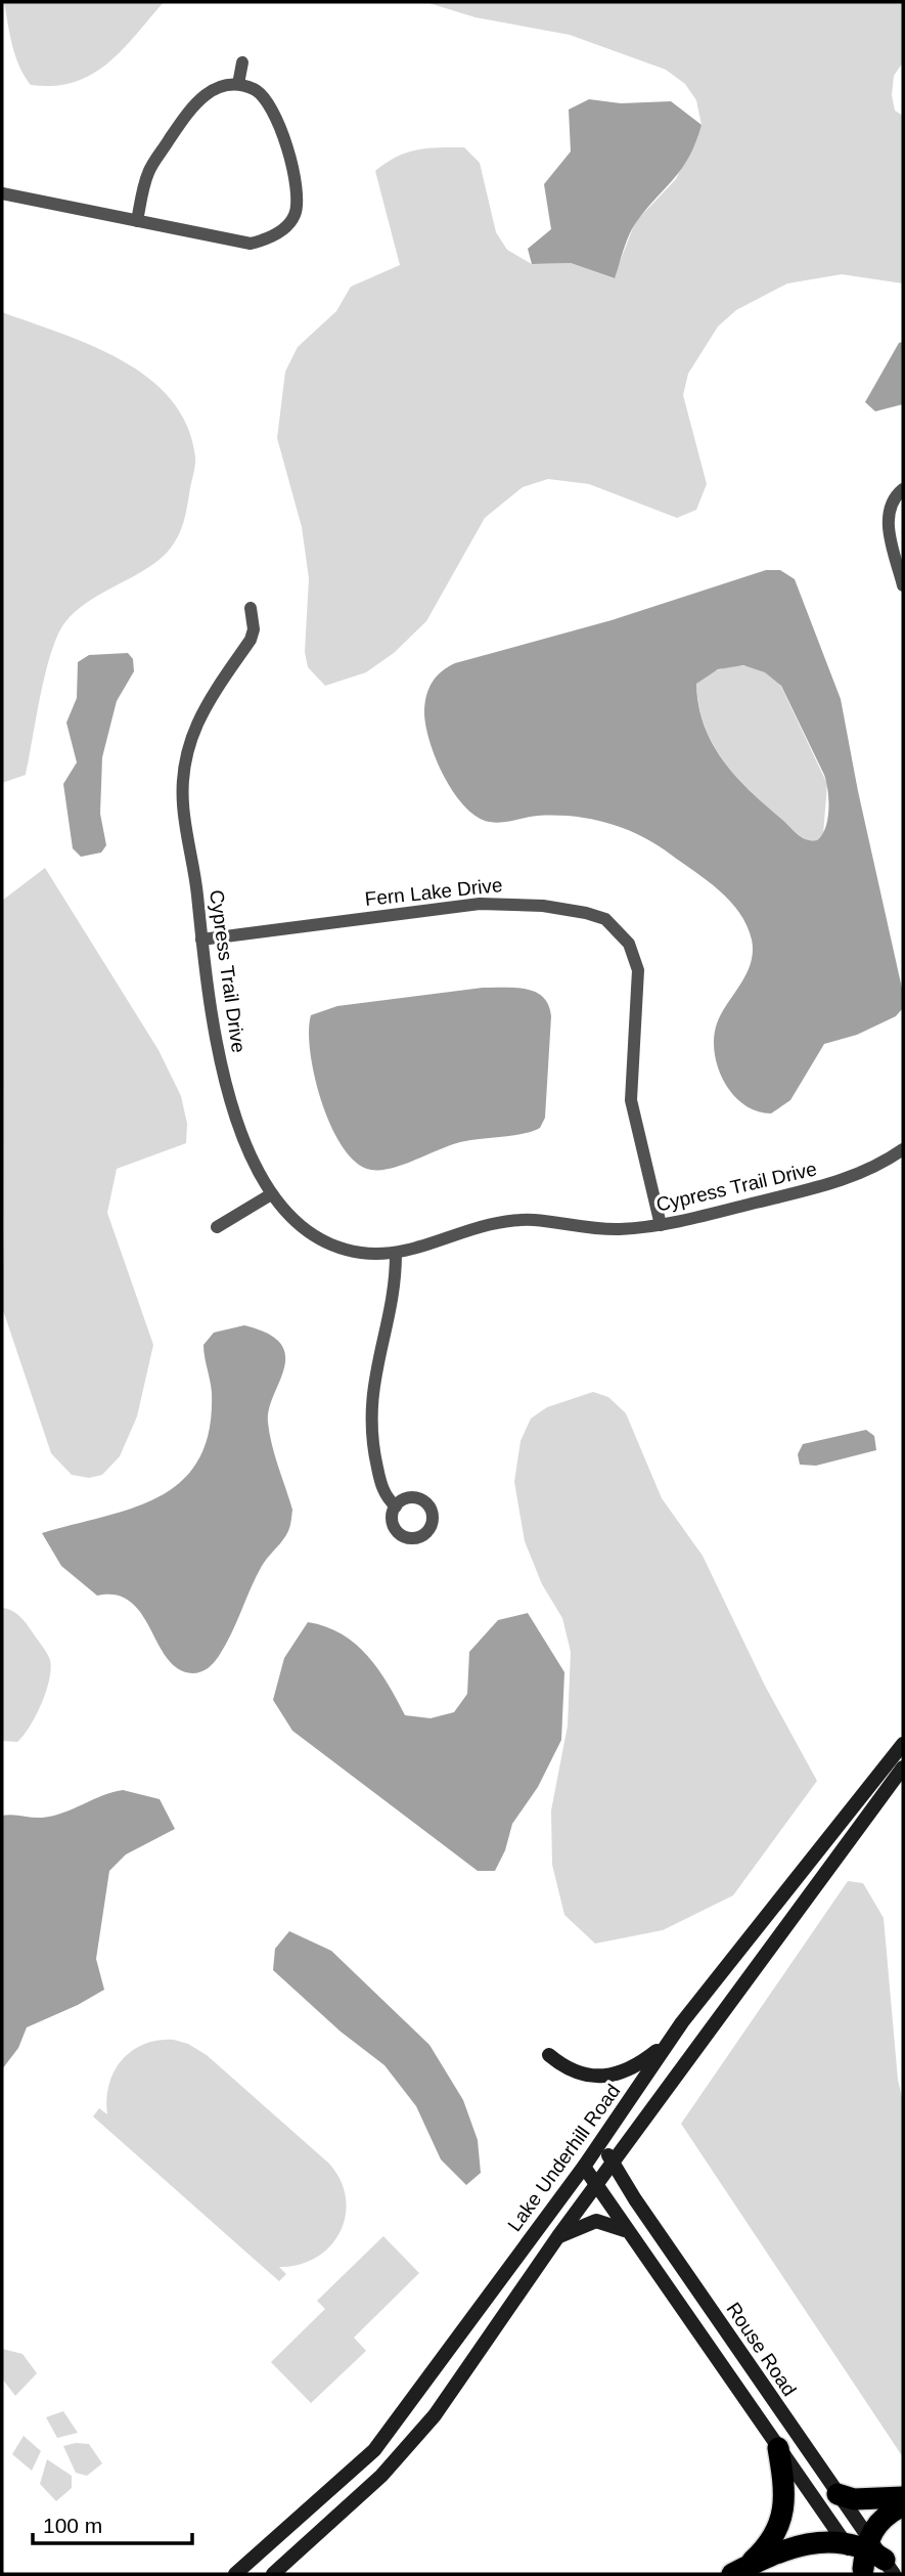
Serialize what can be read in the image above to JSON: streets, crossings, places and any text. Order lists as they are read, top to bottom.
{
  "streets": {
    "street": [
      "Fern Lake Drive",
      "Cypress Trail Drive",
      "Lake Underhill Road",
      "Rouse Road"
    ]
  },
  "crossings": [
    ["Fern Lake Drive", "Cypress Trail Drive"],
    ["Lake Underhill Road", "Rouse Road"]
  ],
  "scale_bar": "100 m"
}
